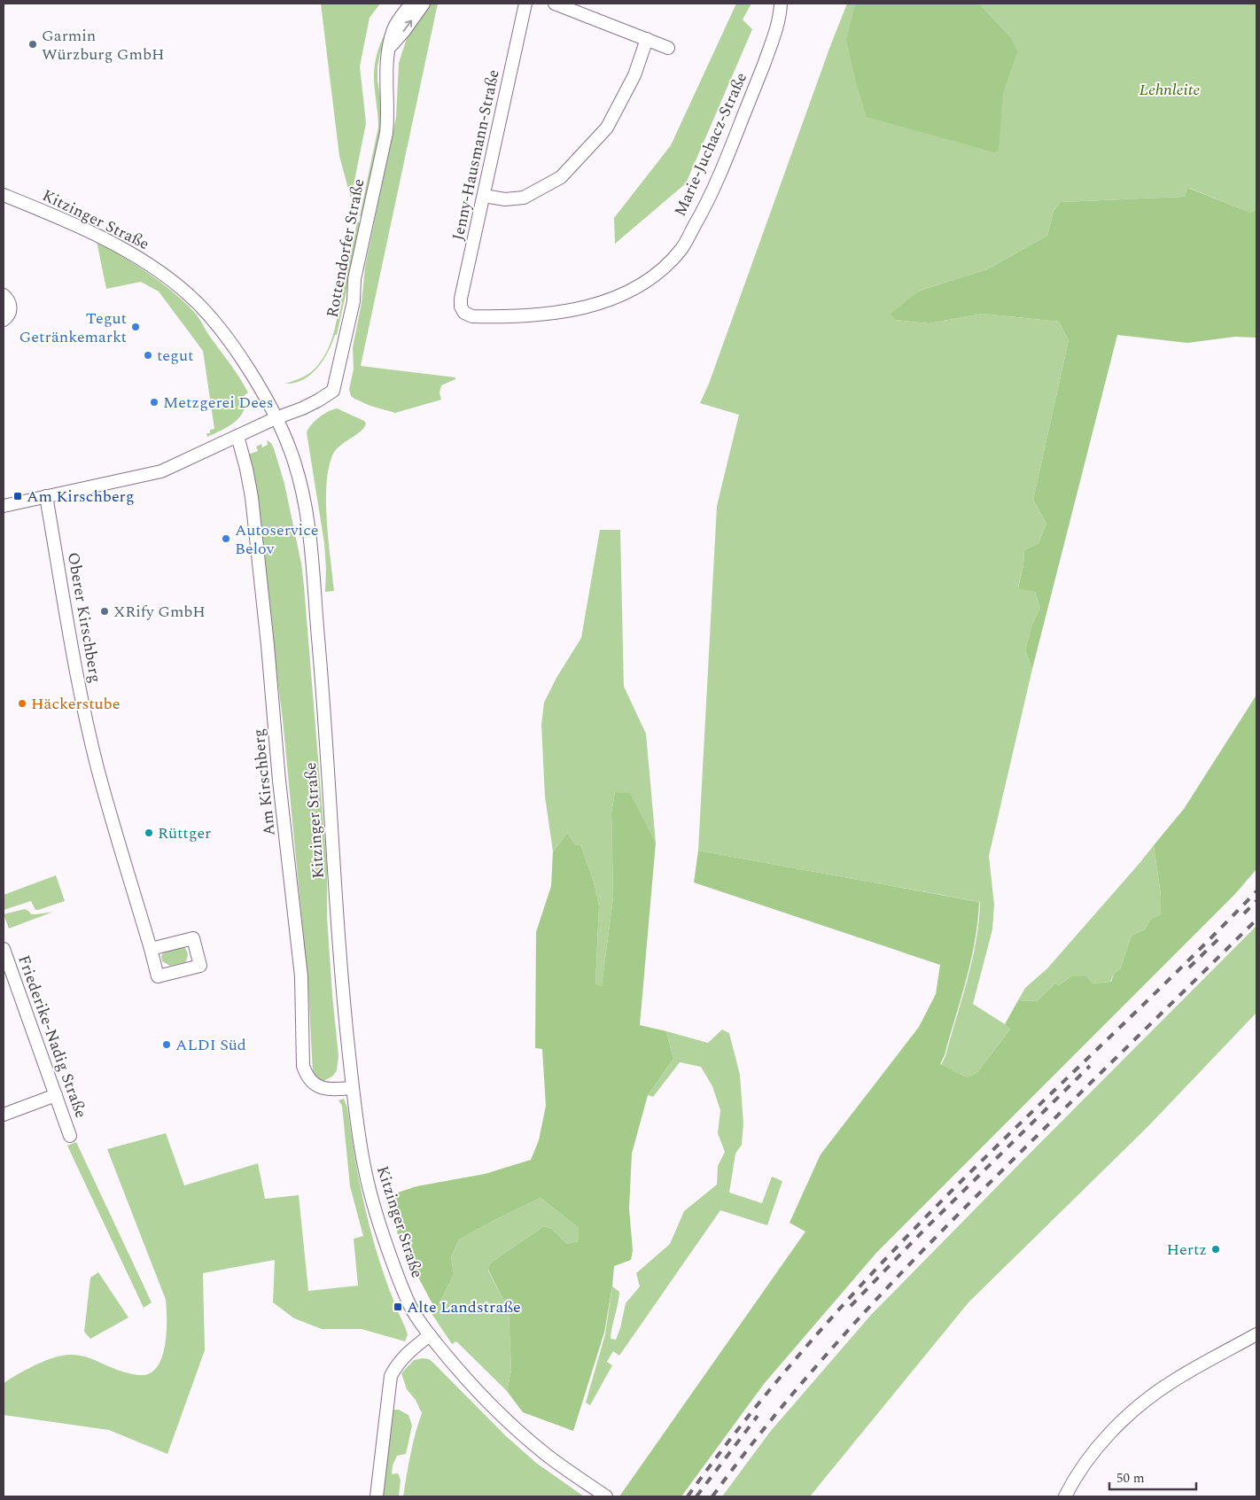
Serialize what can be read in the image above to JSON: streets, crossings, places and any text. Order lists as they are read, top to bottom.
{
  "streets": {
    "street": [
      "Marie-Juchacz-Straße",
      "Jenny-Hausmann-Straße",
      "Kitzinger Straße",
      "Rottendorfer Straße",
      "Oberer Kirschberg",
      "Am Kirschberg",
      "Friederike-Nadig Straße"
    ]
  },
  "crossings": [
    ["Marie-Juchacz-Straße", "Jenny-Hausmann-Straße"],
    ["Kitzinger Straße", "Rottendorfer Straße"],
    ["Kitzinger Straße", "Am Kirschberg"]
  ],
  "parks": ["Lehnleite"],
  "places": {
    "other": [
      "Garmin Würzburg GmbH",
      "Tegut Getränkemarkt",
      "tegut",
      "Metzgerei Dees",
      "Autoservice Belov",
      "XRify GmbH",
      "Häckerstube",
      "Rüttger",
      "ALDI Süd",
      "Hertz"
    ],
    "transit": ["Am Kirschberg", "Alte Landstraße"]
  },
  "scale_bar": "50 m"
}
